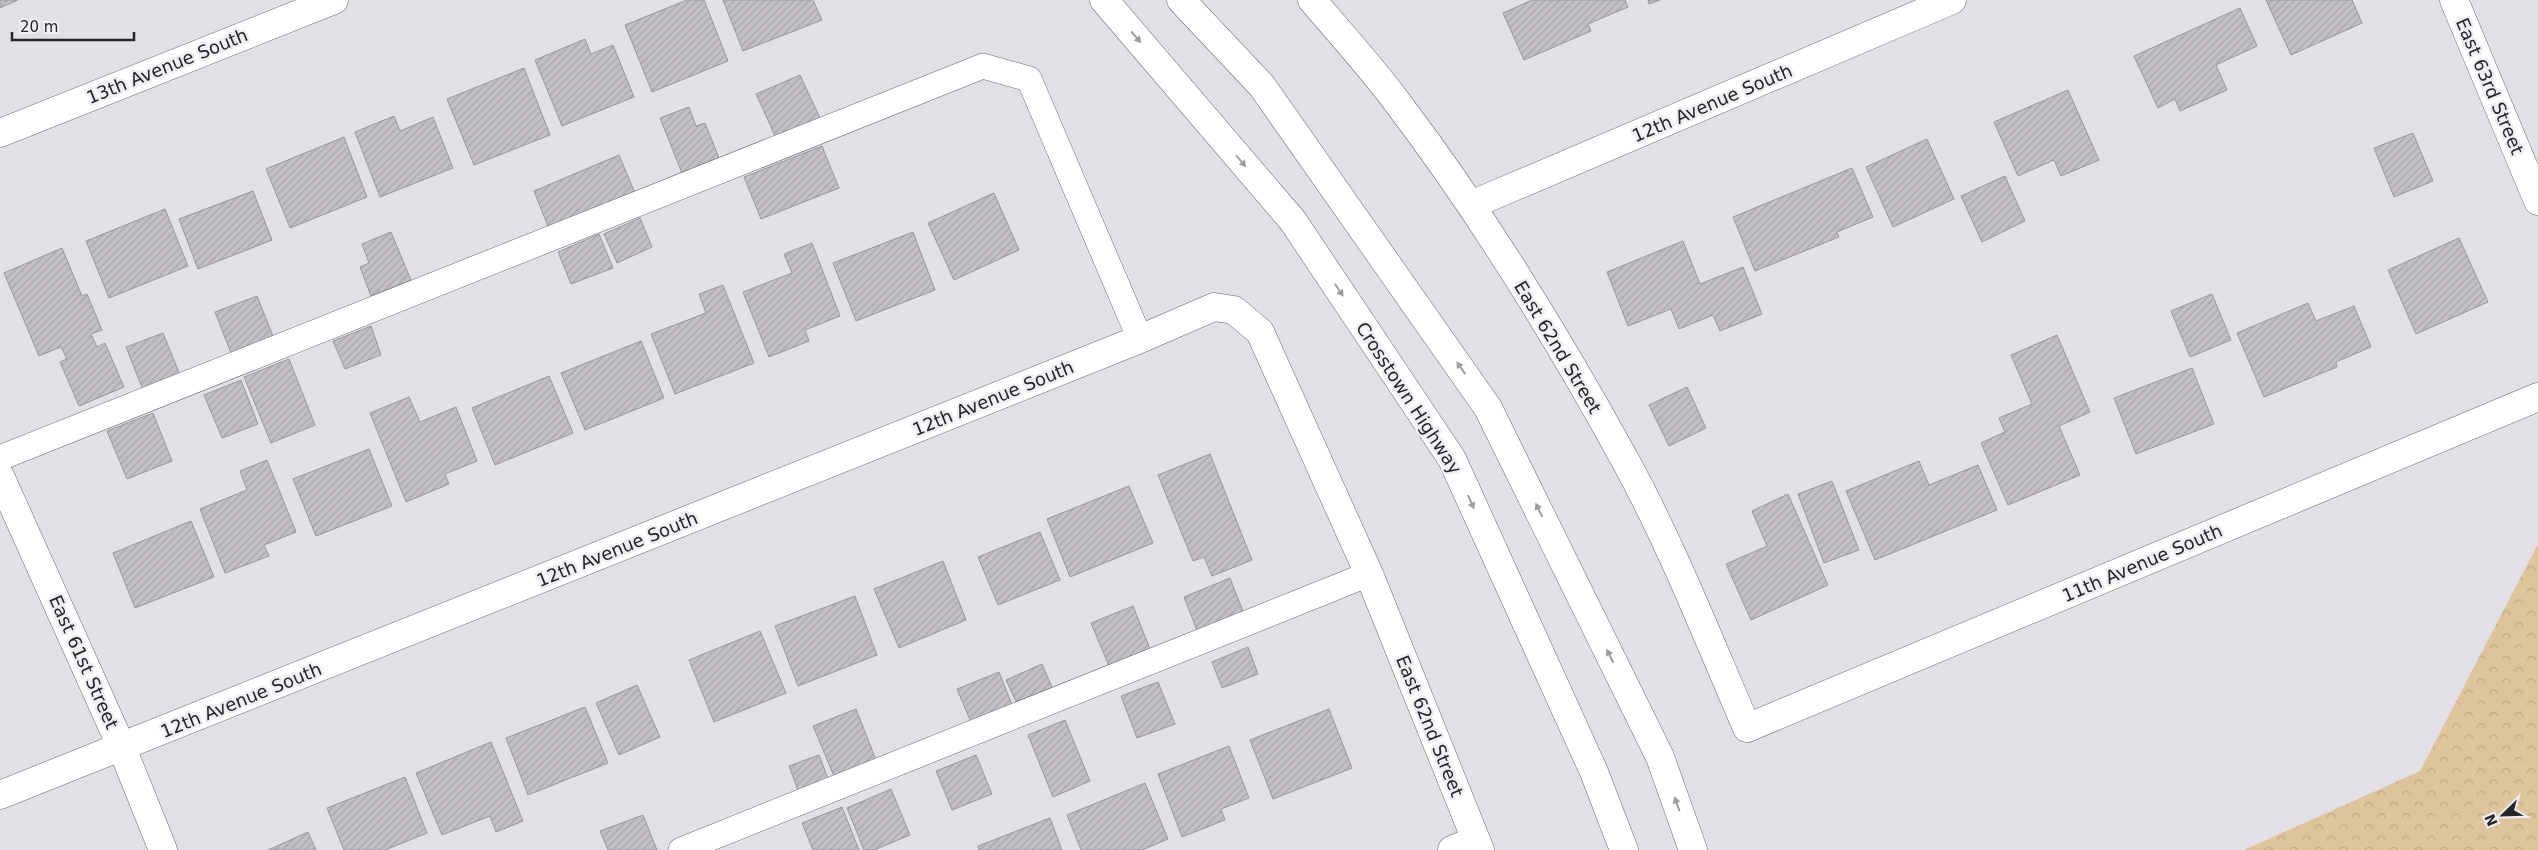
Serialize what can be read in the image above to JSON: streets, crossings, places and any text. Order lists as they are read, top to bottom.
{
  "streets": {
    "main road": [
      "13th Avenue South",
      "East 63rd Street",
      "12th Avenue South",
      "East 62nd Street",
      "Crosstown Highway",
      "11th Avenue South",
      "East 61st Street"
    ]
  },
  "crossings": [
    ["12th Avenue South", "East 62nd Street"],
    ["12th Avenue South", "East 61st Street"],
    ["East 62nd Street", "11th Avenue South"]
  ],
  "scale_bar": "20 m",
  "north": "bottom left"
}
